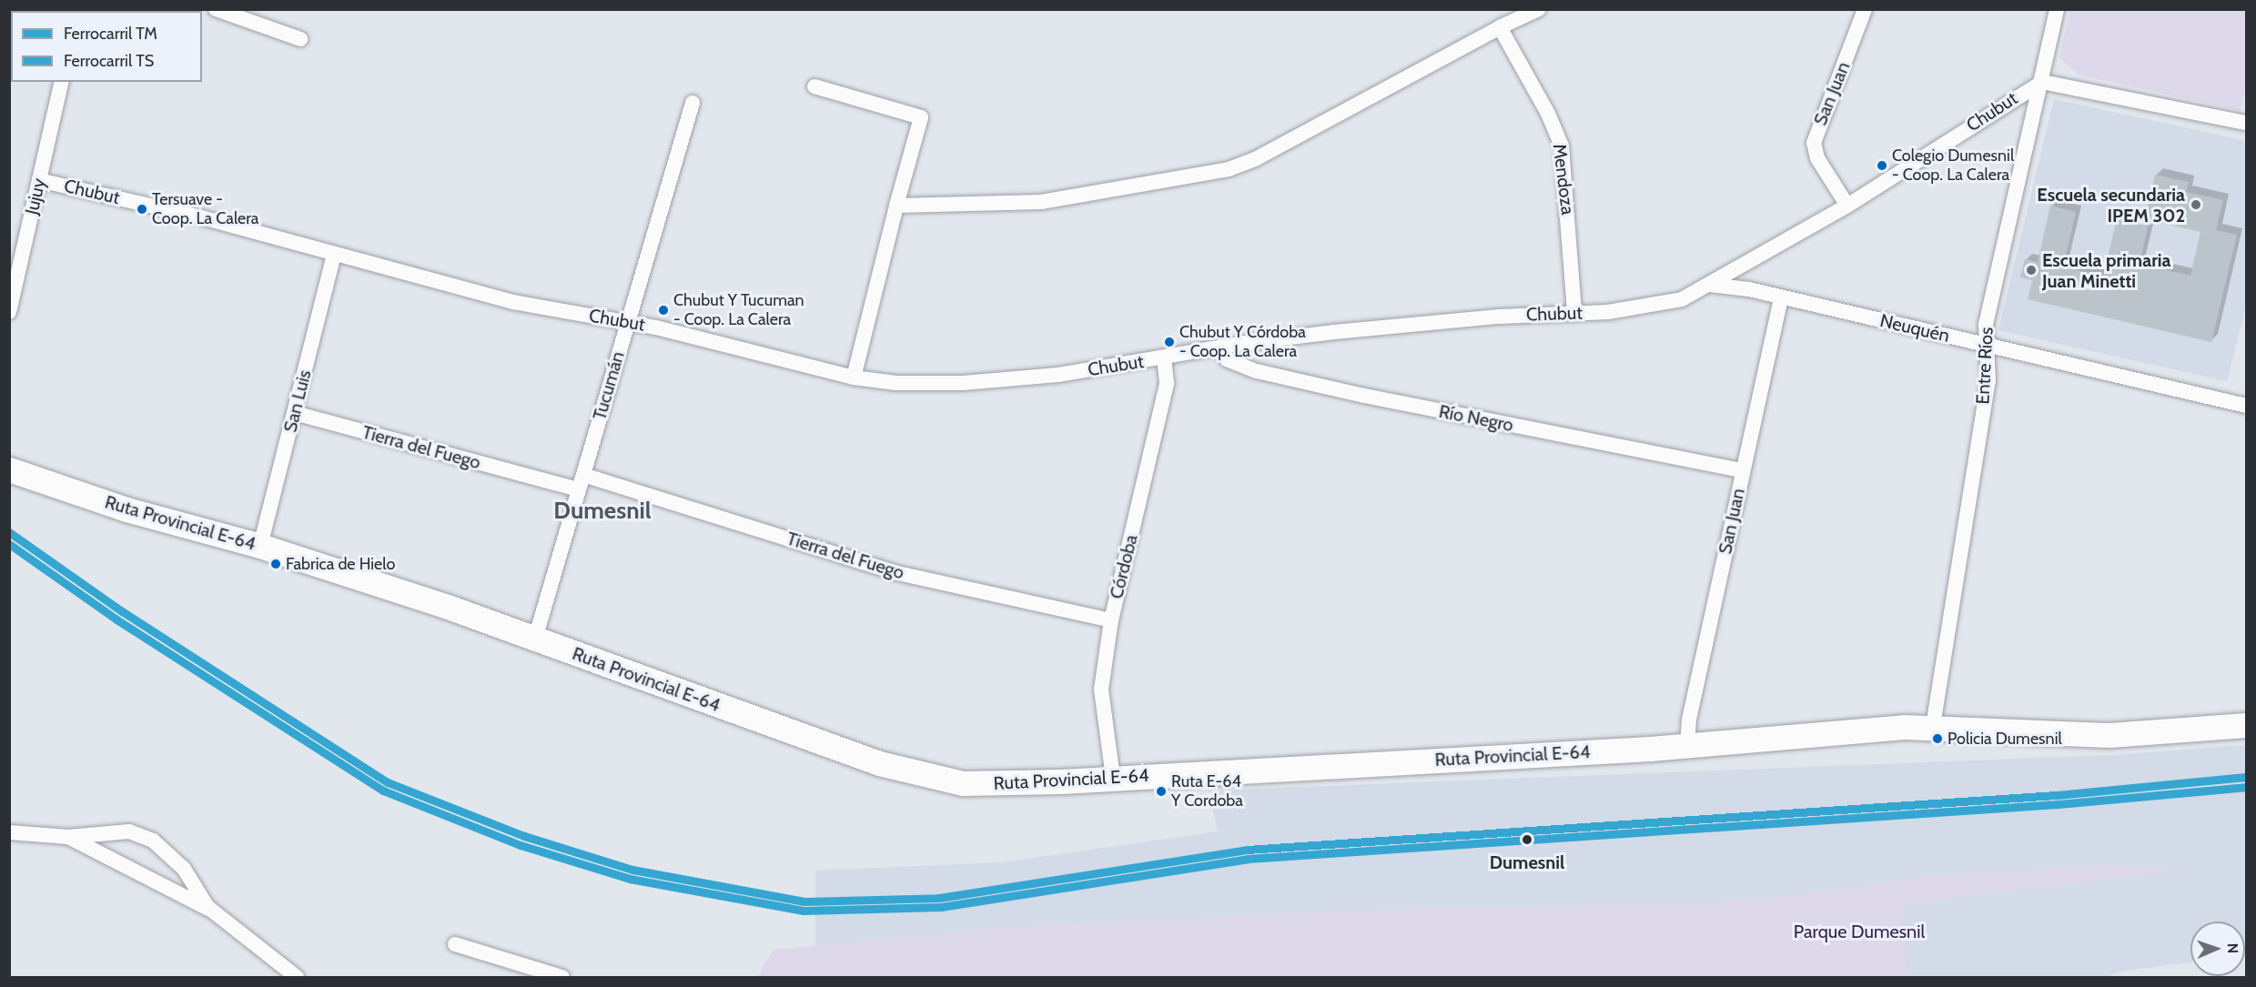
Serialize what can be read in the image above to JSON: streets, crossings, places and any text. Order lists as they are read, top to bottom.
{
  "streets": {
    "main road": ["Ruta Provincial E-64"],
    "street": [
      "San Juan",
      "Chubut",
      "Mendoza",
      "Jujuy",
      "Neuquén",
      "Entre Ríos",
      "Tucumán",
      "San Luis",
      "Río Negro",
      "Tierra del Fuego",
      "Córdoba"
    ]
  },
  "crossings": [
    ["San Juan", "Chubut"],
    ["San Juan", "Neuquén"],
    ["San Juan", "Río Negro"],
    ["San Juan", "Ruta Provincial E-64"],
    ["Chubut", "Mendoza"],
    ["Chubut", "Jujuy"],
    ["Chubut", "Neuquén"],
    ["Chubut", "Entre Ríos"],
    ["Chubut", "Tucumán"],
    ["Chubut", "San Luis"],
    ["Chubut", "Río Negro"],
    ["Chubut", "Córdoba"],
    ["Neuquén", "Entre Ríos"],
    ["Entre Ríos", "Ruta Provincial E-64"],
    ["Tucumán", "Tierra del Fuego"],
    ["Tucumán", "Ruta Provincial E-64"],
    ["San Luis", "Tierra del Fuego"],
    ["San Luis", "Ruta Provincial E-64"],
    ["Tierra del Fuego", "Córdoba"],
    ["Ruta Provincial E-64", "Córdoba"]
  ],
  "districts": ["Dumesnil"],
  "parks": ["Parque Dumesnil"],
  "places": [
    "Colegio Dumesnil - Coop. La Calera",
    "Escuela secundaria IPEM 302",
    "Tersuave - Coop. La Calera",
    "Escuela primaria Juan Minetti",
    "Chubut Y Tucuman - Coop. La Calera",
    "Chubut Y Córdoba - Coop. La Calera",
    "Fabrica de Hielo",
    "Policia Dumesnil",
    "Ruta E-64 Y Cordoba",
    "Dumesnil"
  ],
  "lines": ["rail line TM", "rail line TS"],
  "legend": ["Ferrocarril TM", "Ferrocarril TS"],
  "north": "right"
}
